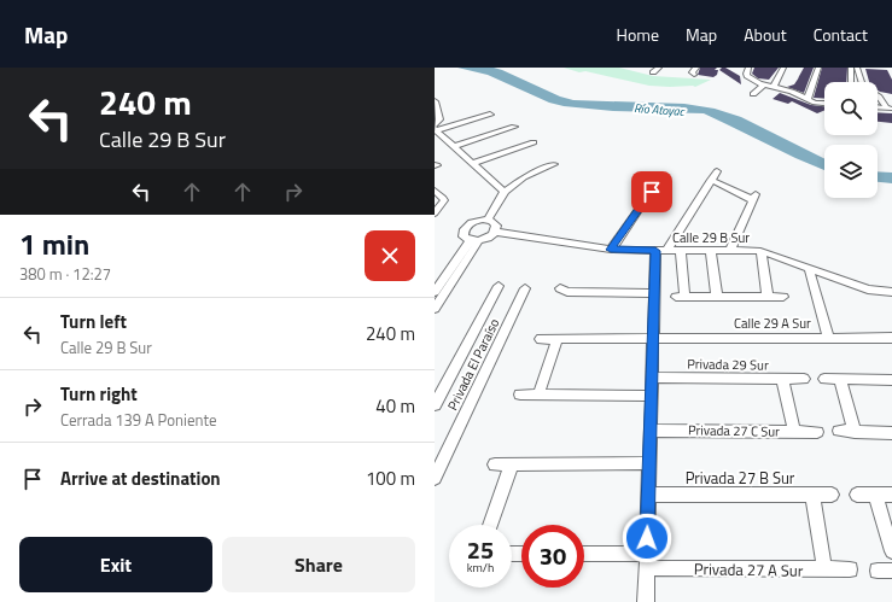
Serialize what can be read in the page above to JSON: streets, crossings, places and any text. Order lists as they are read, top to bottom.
{
  "streets": {
    "street": [
      "Calle 29 B Sur",
      "Calle 29 A Sur",
      "Privada El Paraíso",
      "Privada 29 Sur",
      "Privada 27 C Sur",
      "Privada 27 B Sur",
      "Privada 27 A Sur"
    ]
  },
  "water": ["Río Atoyac"],
  "page": {
    "header": "Map",
    "nav": [
      "Home",
      "Map",
      "About",
      "Contact"
    ],
    "turn": ["240 m", "Calle 29 B Sur"],
    "heading": ["1 min", "380 m · 12:27"],
    "list": [
      {
        "name": "Turn left",
        "note": "Calle 29 B Sur",
        "value": "240 m"
      },
      {
        "name": "Turn right",
        "note": "Cerrada 139 A Poniente",
        "value": "40 m"
      },
      {
        "name": "Arrive at destination",
        "value": "100 m"
      }
    ],
    "speed": "25 km/h",
    "limit": "30",
    "buttons": ["Exit", "Share"]
  }
}
